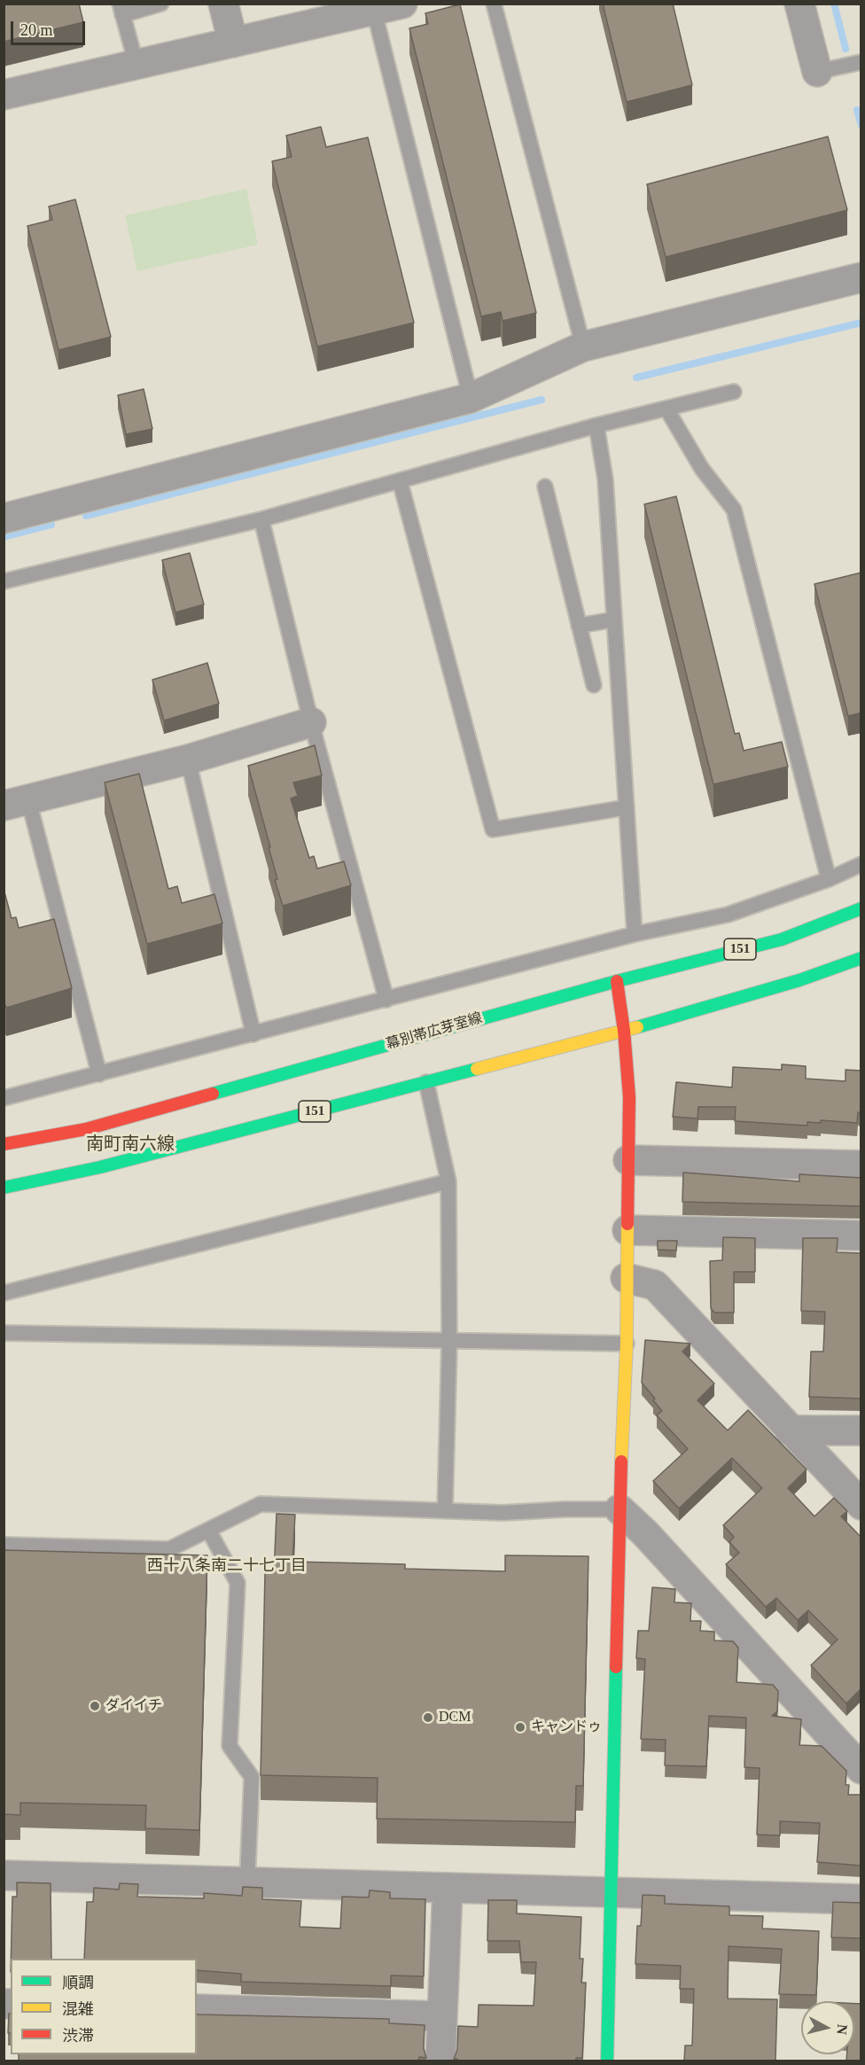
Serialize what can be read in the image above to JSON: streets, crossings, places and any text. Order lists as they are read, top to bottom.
{
  "streets": {
    "main road": ["151", "幕別帯広芽室線"]
  },
  "districts": ["南町南六線", "西十八条南二十七丁目"],
  "places": ["ダイイチ", "DCM", "キャンドゥ"],
  "legend": ["順調", "混雑", "渋滞"],
  "scale_bar": "20 m",
  "north": "right"
}
